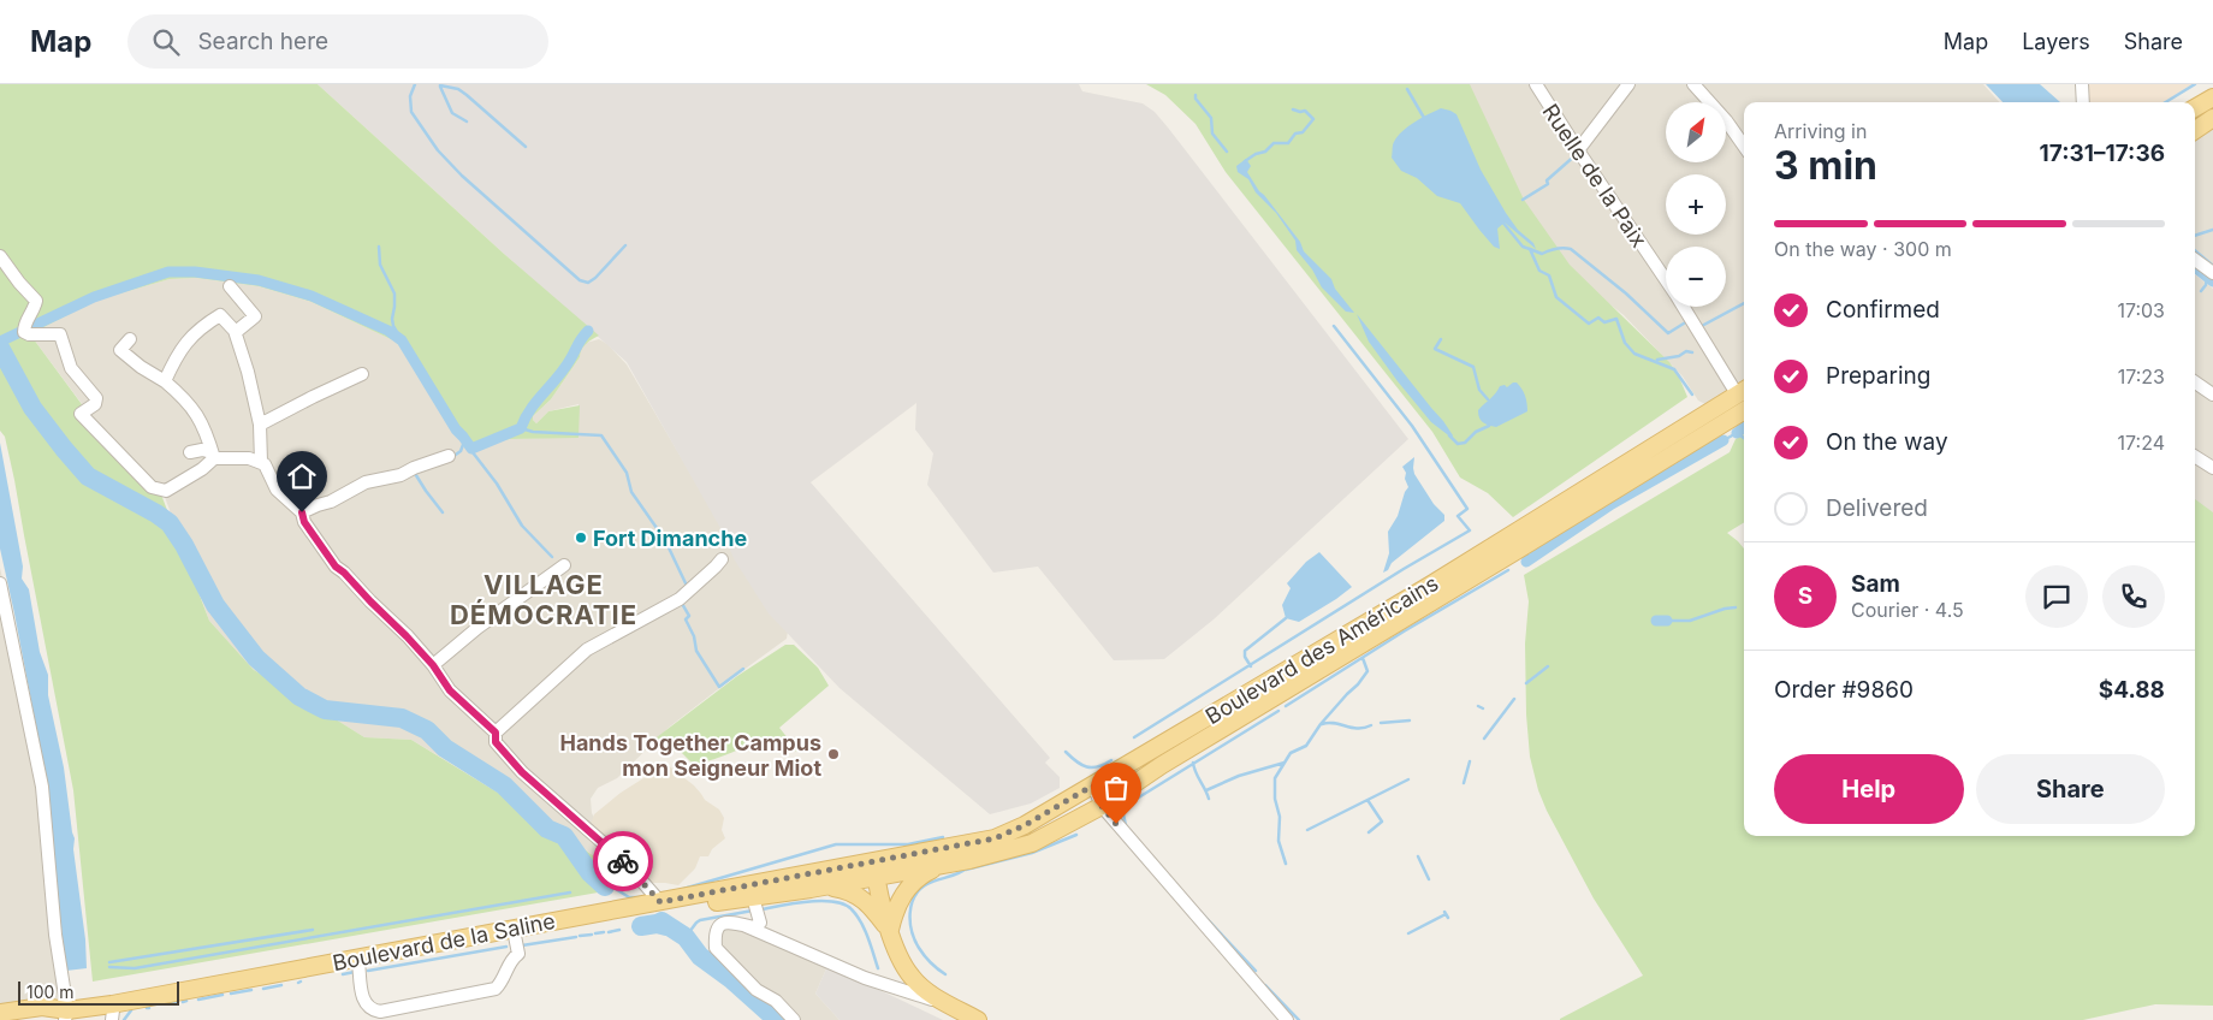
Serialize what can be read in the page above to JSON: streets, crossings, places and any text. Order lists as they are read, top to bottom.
{
  "streets": {
    "main road": ["Boulevard des Américains", "Boulevard de la Saline"],
    "street": ["Ruelle de la Paix"]
  },
  "crossings": [
    ["Boulevard des Américains", "Boulevard de la Saline"]
  ],
  "districts": ["VILLAGE DÉMOCRATIE"],
  "places": ["Fort Dimanche", "Hands Together Campus mon Seigneur Miot"],
  "scale_bar": "100 m",
  "north": "top right",
  "page": {
    "header": "Map",
    "search": "Search here",
    "nav": ["Map", "Layers", "Share"],
    "map_buttons": ["+", "−"],
    "heading": ["3 min", "Arriving in", "17:31–17:36"],
    "panel": [
      "Sam",
      "Courier · 4.5",
      "Order #9860",
      "$4.88"
    ],
    "bar": "On the way · 300 m",
    "list": [
      ["Confirmed", "17:03"],
      ["Preparing", "17:23"],
      ["On the way", "17:24"],
      "Delivered"
    ],
    "round": "S",
    "buttons": ["Help", "Share"],
    "scale": "100 m"
  }
}
